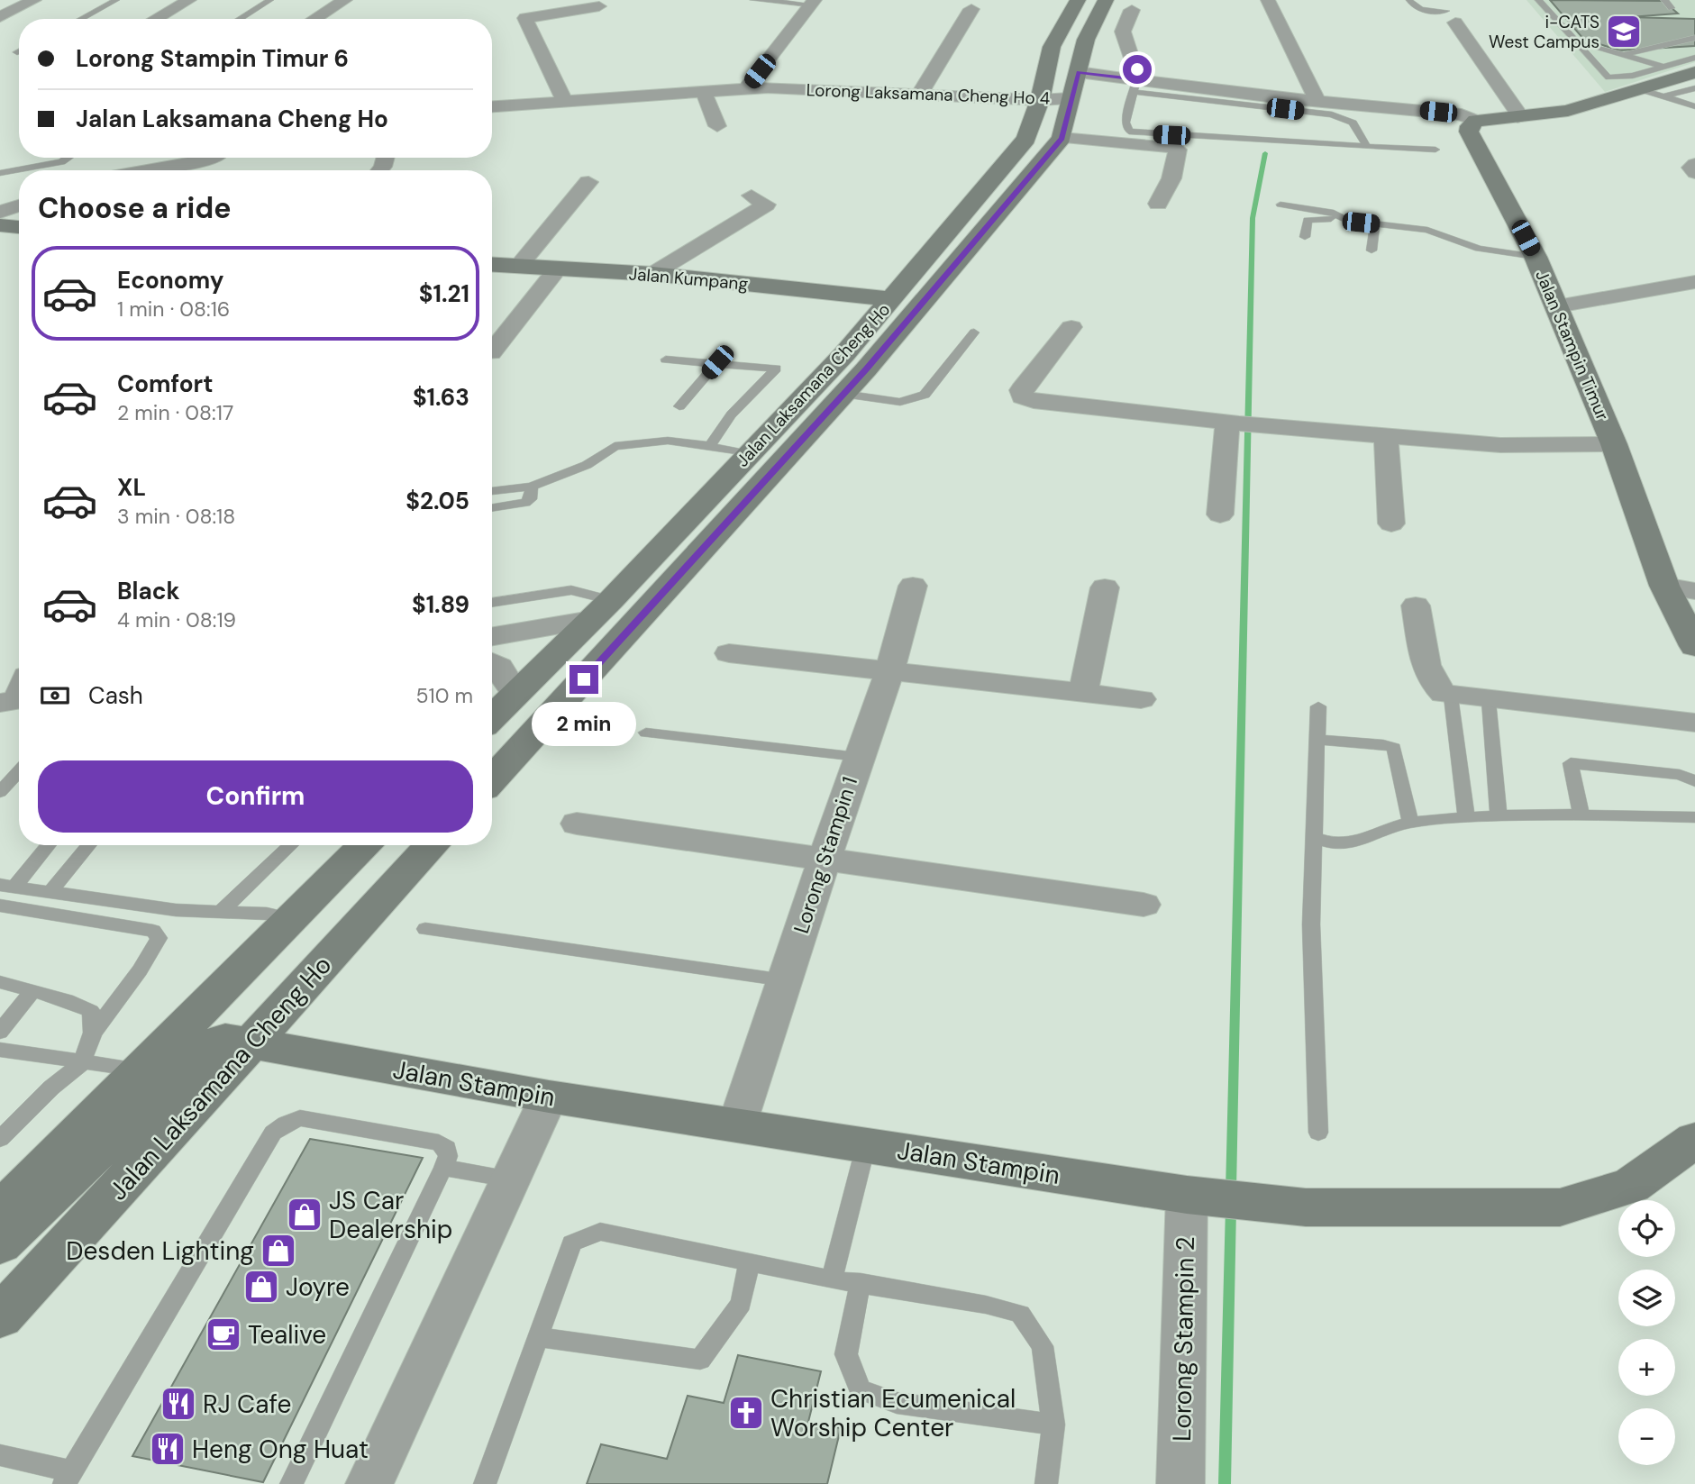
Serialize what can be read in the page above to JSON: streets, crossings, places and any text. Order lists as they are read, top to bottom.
{
  "streets": {
    "main road": [
      "Jalan Kumpang",
      "Jalan Stampin Timur",
      "Jalan Laksamana Cheng Ho",
      "Jalan Stampin"
    ],
    "street": ["Lorong Laksamana Cheng Ho 4", "Lorong Stampin 1", "Lorong Stampin 2"]
  },
  "crossings": [
    ["Lorong Laksamana Cheng Ho 4", "Jalan Laksamana Cheng Ho"],
    ["Jalan Kumpang", "Jalan Laksamana Cheng Ho"],
    ["Jalan Laksamana Cheng Ho", "Jalan Stampin"],
    ["Lorong Stampin 1", "Jalan Stampin"],
    ["Jalan Stampin", "Lorong Stampin 2"]
  ],
  "places": {
    "school or university": ["i-CATS West Campus"],
    "shop": ["JS Car Dealership", "Desden Lighting", "Joyre"],
    "cafe": ["Tealive"],
    "restaurant": ["RJ Cafe", "Heng Ong Huat"],
    "church": ["Christian Ecumenical Worship Center"]
  },
  "page": {
    "banner": ["Lorong Stampin Timur 6", "Jalan Laksamana Cheng Ho"],
    "heading": "Choose a ride",
    "list": [
      {
        "name": "Economy",
        "note": "1 min · 08:16",
        "value": "$1.21"
      },
      {
        "name": "Comfort",
        "note": "2 min · 08:17",
        "value": "$1.63"
      },
      {
        "name": "XL",
        "note": "3 min · 08:18",
        "value": "$2.05"
      },
      {
        "name": "Black",
        "note": "4 min · 08:19",
        "value": "$1.89"
      }
    ],
    "pay": ["Cash", "510 m"],
    "bubble": "2 min",
    "buttons": "Confirm",
    "map_buttons": ["+", "−"]
  }
}
